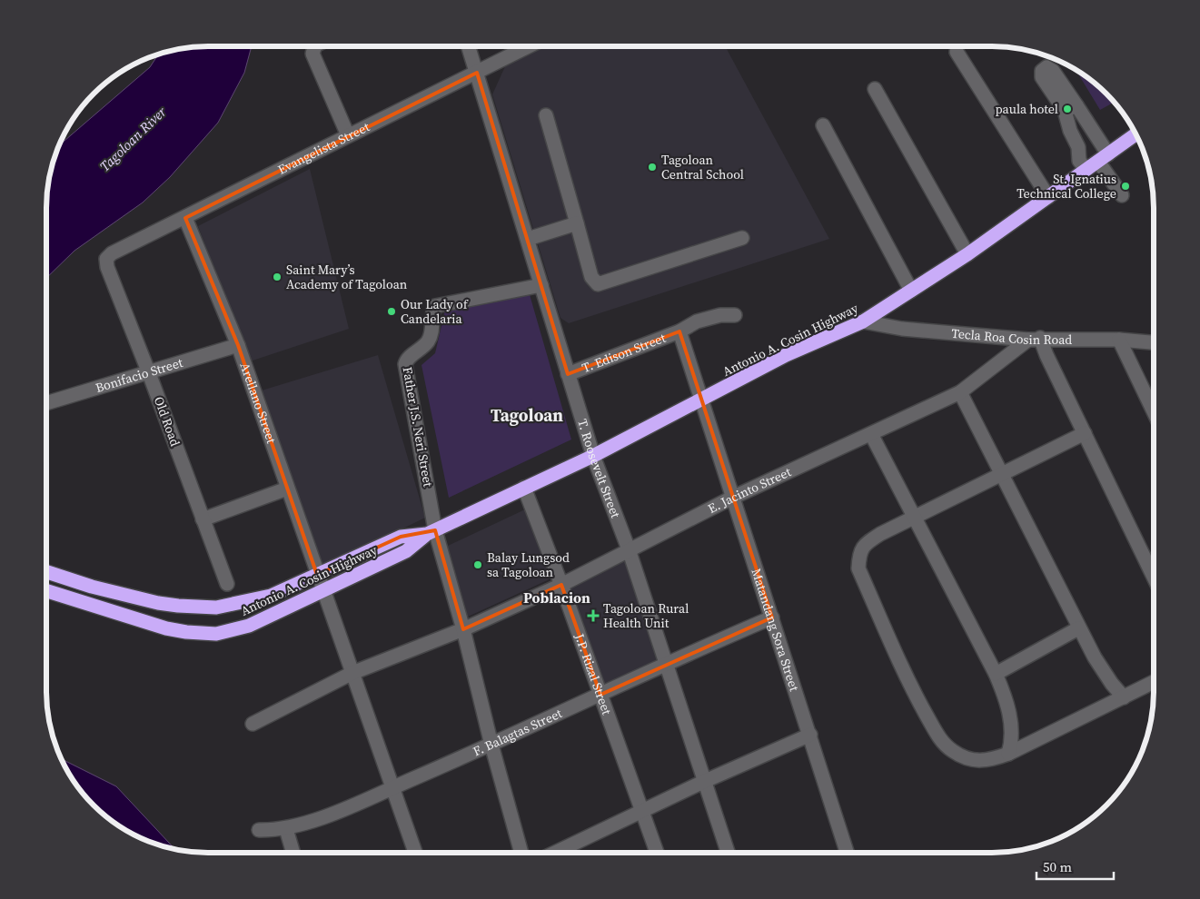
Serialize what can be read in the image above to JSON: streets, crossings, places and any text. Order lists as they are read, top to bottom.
{
  "streets": {
    "highway": ["Antonio A. Cosin Highway"],
    "street": [
      "Evangelista Street",
      "Tecla Roa Cosin Road",
      "T. Edison Street",
      "Bonifacio Street",
      "Arellano Street",
      "Old Road",
      "Father J.S. Neri Street",
      "T. Roosevelt Street",
      "E. Jacinto Street",
      "Matandang Sora Street",
      "J.P. Rizal Street",
      "F. Balagtas Street"
    ]
  },
  "crossings": [
    ["Evangelista Street", "Arellano Street"],
    ["Evangelista Street", "Old Road"],
    ["Evangelista Street", "T. Roosevelt Street"],
    ["Tecla Roa Cosin Road", "Antonio A. Cosin Highway"],
    ["Tecla Roa Cosin Road", "E. Jacinto Street"],
    ["Antonio A. Cosin Highway", "Arellano Street"],
    ["Antonio A. Cosin Highway", "Father J.S. Neri Street"],
    ["Antonio A. Cosin Highway", "T. Roosevelt Street"],
    ["Antonio A. Cosin Highway", "Matandang Sora Street"],
    ["Antonio A. Cosin Highway", "J.P. Rizal Street"],
    ["T. Edison Street", "T. Roosevelt Street"],
    ["T. Edison Street", "Matandang Sora Street"],
    ["Bonifacio Street", "Arellano Street"],
    ["Bonifacio Street", "Old Road"],
    ["Arellano Street", "E. Jacinto Street"],
    ["Arellano Street", "F. Balagtas Street"],
    ["Father J.S. Neri Street", "T. Roosevelt Street"],
    ["T. Roosevelt Street", "E. Jacinto Street"],
    ["T. Roosevelt Street", "F. Balagtas Street"],
    ["E. Jacinto Street", "Matandang Sora Street"],
    ["E. Jacinto Street", "J.P. Rizal Street"],
    ["Matandang Sora Street", "F. Balagtas Street"],
    ["J.P. Rizal Street", "F. Balagtas Street"]
  ],
  "districts": ["Tagoloan", "Poblacion"],
  "water": ["Tagoloan River"],
  "places": {
    "other": [
      "paula hotel",
      "Tagoloan Central School",
      "St. Ignatius Technical College",
      "Saint Mary’s Academy of Tagoloan",
      "Our Lady of Candelaria",
      "Balay Lungsod sa Tagoloan"
    ],
    "health": ["Tagoloan Rural Health Unit"]
  },
  "scale_bar": "50 m"
}
